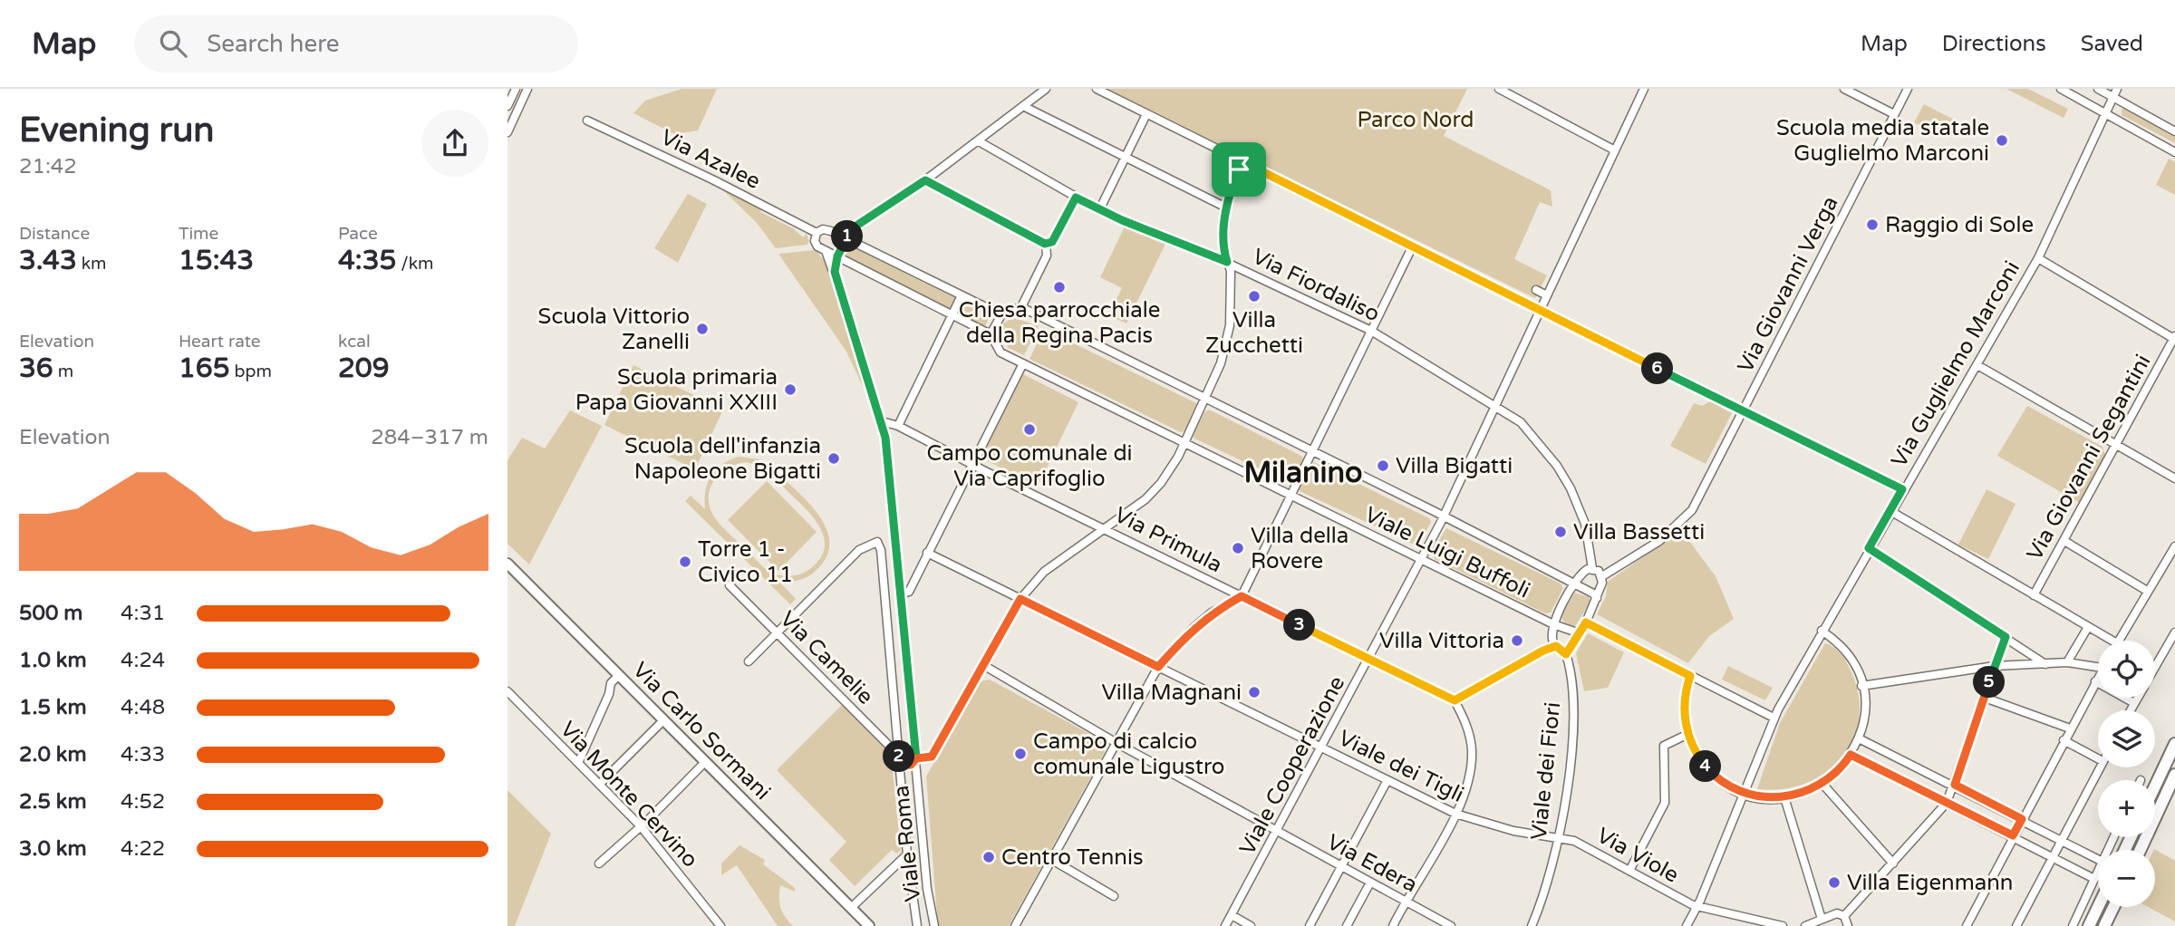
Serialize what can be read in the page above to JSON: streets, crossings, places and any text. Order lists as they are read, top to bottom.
{
  "streets": {
    "main road": ["Via Carlo Sormani"],
    "street": [
      "Via Azalee",
      "Via Giovanni Verga",
      "Via Fiordaliso",
      "Via Guglielmo Marconi",
      "Via Giovanni Segantini",
      "Via Primula",
      "Viale Luigi Buffoli",
      "Via Camelie",
      "Viale Cooperazione",
      "Viale dei Tigli",
      "Viale dei Fiori",
      "Via Monte Cervino",
      "Viale Roma",
      "Via Viole",
      "Via Edera"
    ]
  },
  "crossings": [
    ["Via Azalee", "Viale Roma"],
    ["Via Fiordaliso", "Viale Cooperazione"],
    ["Via Guglielmo Marconi", "Via Viole"],
    ["Via Primula", "Viale Cooperazione"],
    ["Via Primula", "Viale Roma"],
    ["Viale Luigi Buffoli", "Viale Cooperazione"],
    ["Viale Luigi Buffoli", "Viale Roma"],
    ["Via Camelie", "Viale Roma"],
    ["Viale Cooperazione", "Viale dei Tigli"],
    ["Viale Cooperazione", "Via Edera"],
    ["Viale dei Tigli", "Viale dei Fiori"],
    ["Viale dei Tigli", "Via Viole"],
    ["Viale dei Fiori", "Via Viole"]
  ],
  "districts": ["Milanino"],
  "parks": ["Parco Nord"],
  "places": [
    "Scuola media statale Guglielmo Marconi",
    "Raggio di Sole",
    "Chiesa parrocchiale della Regina Pacis",
    "Villa Zucchetti",
    "Scuola Vittorio Zanelli",
    "Scuola primaria Papa Giovanni XXIII",
    "Campo comunale di Via Caprifoglio",
    "Scuola dell'infanzia Napoleone Bigatti",
    "Villa Bigatti",
    "Villa Bassetti",
    "Villa della Rovere",
    "Torre 1 - Civico 11",
    "Villa Vittoria",
    "Villa Magnani",
    "Campo di calcio comunale Ligustro",
    "Centro Tennis",
    "Villa Eigenmann"
  ],
  "page": {
    "header": "Map",
    "search": "Search here",
    "nav": ["Map", "Directions", "Saved"],
    "heading": ["Evening run", "21:42"],
    "stats": [
      ["Distance", "3.43 km"],
      ["Time", "15:43"],
      ["Pace", "4:35 /km"],
      ["Elevation", "36 m"],
      ["Heart rate", "165 bpm"],
      ["kcal", "209"]
    ],
    "pins": [
      "1",
      "6",
      "3",
      "5",
      "2",
      "4"
    ],
    "chart": ["Elevation", "284–317 m"],
    "list": [
      {
        "name": "500 m",
        "note": "4:31"
      },
      {
        "name": "1.0 km",
        "note": "4:24"
      },
      {
        "name": "1.5 km",
        "note": "4:48"
      },
      {
        "name": "2.0 km",
        "note": "4:33"
      },
      {
        "name": "2.5 km",
        "note": "4:52"
      },
      {
        "name": "3.0 km",
        "note": "4:22"
      }
    ],
    "map_buttons": ["+", "−"]
  }
}
